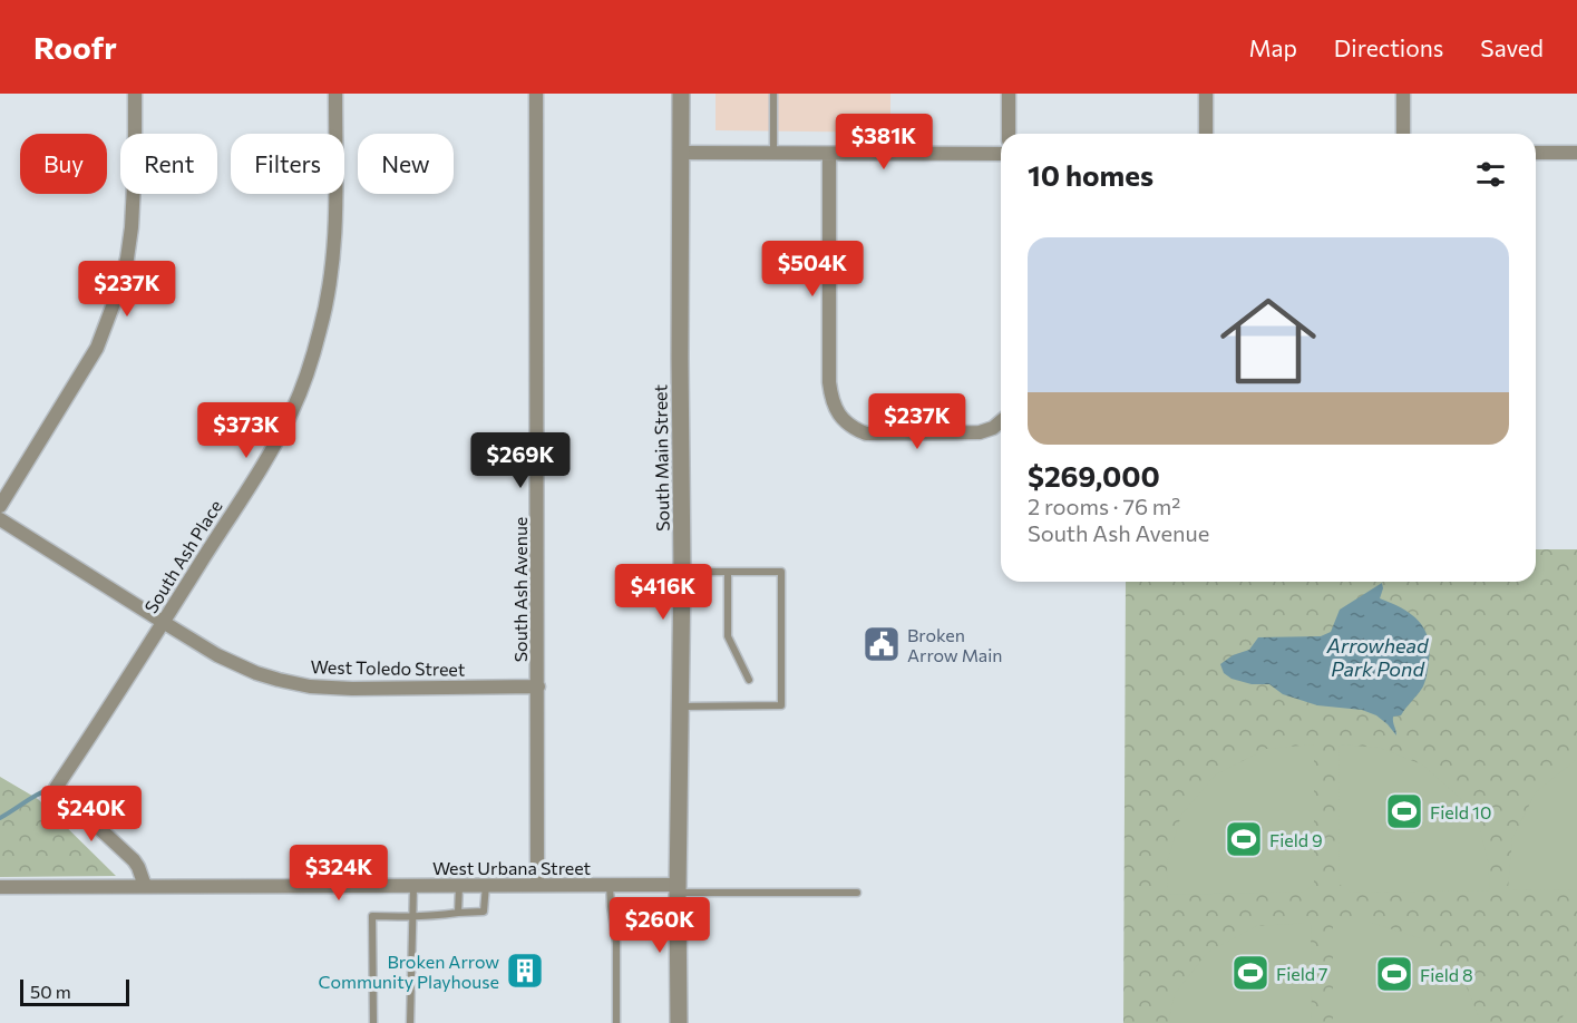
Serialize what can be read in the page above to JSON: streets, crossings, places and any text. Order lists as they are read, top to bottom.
{
  "streets": {
    "street": [
      "South Main Street",
      "South Ash Place",
      "South Ash Avenue",
      "West Toledo Street",
      "West Urbana Street"
    ]
  },
  "crossings": [
    ["South Main Street", "West Urbana Street"],
    ["South Ash Place", "West Toledo Street"],
    ["South Ash Place", "West Urbana Street"],
    ["South Ash Avenue", "West Toledo Street"],
    ["South Ash Avenue", "West Urbana Street"]
  ],
  "water": ["Arrowhead Park Pond"],
  "places": {
    "public building": ["Broken Arrow Main"],
    "sports": [
      "Field 10",
      "Field 9",
      "Field 7",
      "Field 8"
    ],
    "building": ["Broken Arrow Community Playhouse"]
  },
  "scale_bar": "50 m",
  "page": {
    "header": "Roofr",
    "nav": ["Map", "Directions", "Saved"],
    "price": [
      "$381K",
      "$504K",
      "$237K",
      "$237K",
      "$373K",
      "$269K",
      "$416K",
      "$240K",
      "$324K",
      "$260K"
    ],
    "chip": [
      "Buy",
      "Rent",
      "Filters",
      "New"
    ],
    "heading": "10 homes",
    "list": [
      {
        "name": "$269,000",
        "note": "2 rooms · 76 m² · South Ash Avenue"
      }
    ],
    "scale": "50 m"
  }
}
